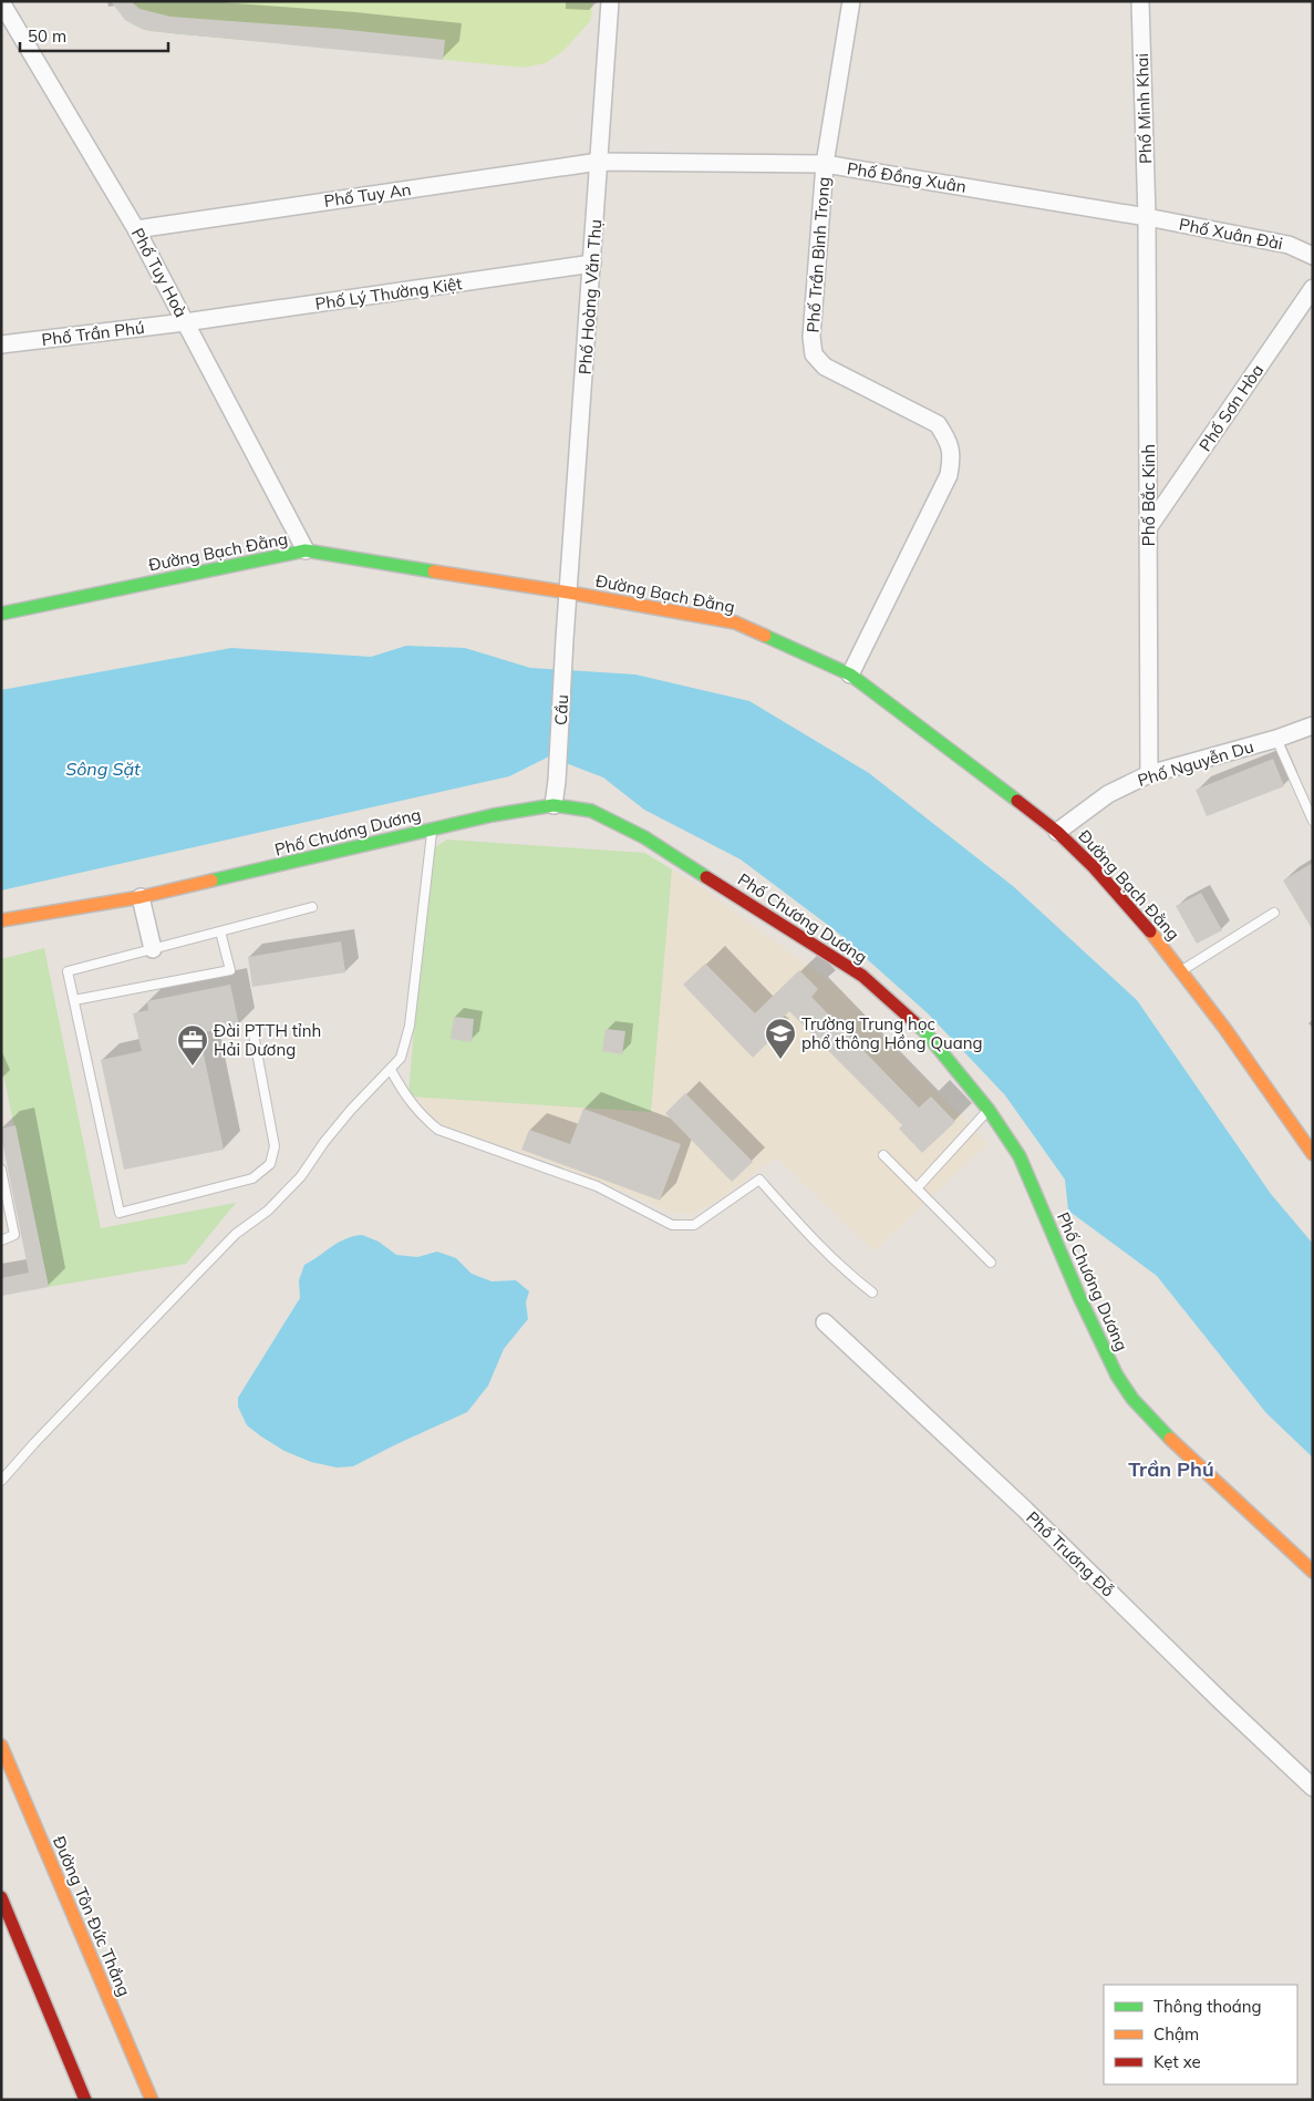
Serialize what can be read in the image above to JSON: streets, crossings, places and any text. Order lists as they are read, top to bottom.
{
  "streets": {
    "street": [
      "Phố Minh Khai",
      "Phố Đồng Xuân",
      "Phố Tuy An",
      "Phố Xuân Đài",
      "Phố Trần Bình Trọng",
      "Phố Tuy Hoà",
      "Phố Lý Thường Kiệt",
      "Phố Hoàng Văn Thụ",
      "Phố Trần Phú",
      "Phố Sơn Hòa",
      "Phố Bắc Kinh",
      "Đường Bạch Đằng",
      "Cầu",
      "Phố Nguyễn Du",
      "Phố Chương Dương",
      "Phố Trương Đỗ",
      "Đường Tôn Đức Thắng"
    ]
  },
  "crossings": [
    ["Phố Minh Khai", "Phố Đồng Xuân"],
    ["Phố Minh Khai", "Phố Xuân Đài"],
    ["Phố Minh Khai", "Phố Bắc Kinh"],
    ["Phố Đồng Xuân", "Phố Tuy An"],
    ["Phố Đồng Xuân", "Phố Xuân Đài"],
    ["Phố Đồng Xuân", "Phố Trần Bình Trọng"],
    ["Phố Đồng Xuân", "Phố Hoàng Văn Thụ"],
    ["Phố Đồng Xuân", "Phố Bắc Kinh"],
    ["Phố Tuy An", "Phố Tuy Hoà"],
    ["Phố Tuy An", "Phố Hoàng Văn Thụ"],
    ["Phố Xuân Đài", "Phố Bắc Kinh"],
    ["Phố Trần Bình Trọng", "Đường Bạch Đằng"],
    ["Phố Tuy Hoà", "Phố Lý Thường Kiệt"],
    ["Phố Tuy Hoà", "Phố Trần Phú"],
    ["Phố Tuy Hoà", "Đường Bạch Đằng"],
    ["Phố Lý Thường Kiệt", "Phố Hoàng Văn Thụ"],
    ["Phố Lý Thường Kiệt", "Phố Trần Phú"],
    ["Phố Hoàng Văn Thụ", "Đường Bạch Đằng"],
    ["Phố Hoàng Văn Thụ", "Cầu"],
    ["Phố Sơn Hòa", "Phố Bắc Kinh"],
    ["Phố Bắc Kinh", "Phố Nguyễn Du"],
    ["Đường Bạch Đằng", "Phố Nguyễn Du"],
    ["Cầu", "Phố Chương Dương"]
  ],
  "districts": ["Trần Phú"],
  "water": ["Sông Sặt"],
  "places": {
    "school or university": ["Trường Trung học phổ thông Hồng Quang"],
    "office": ["Đài PTTH tỉnh Hải Dương"]
  },
  "legend": ["Thông thoáng", "Chậm", "Kẹt xe"],
  "scale_bar": "50 m"
}
